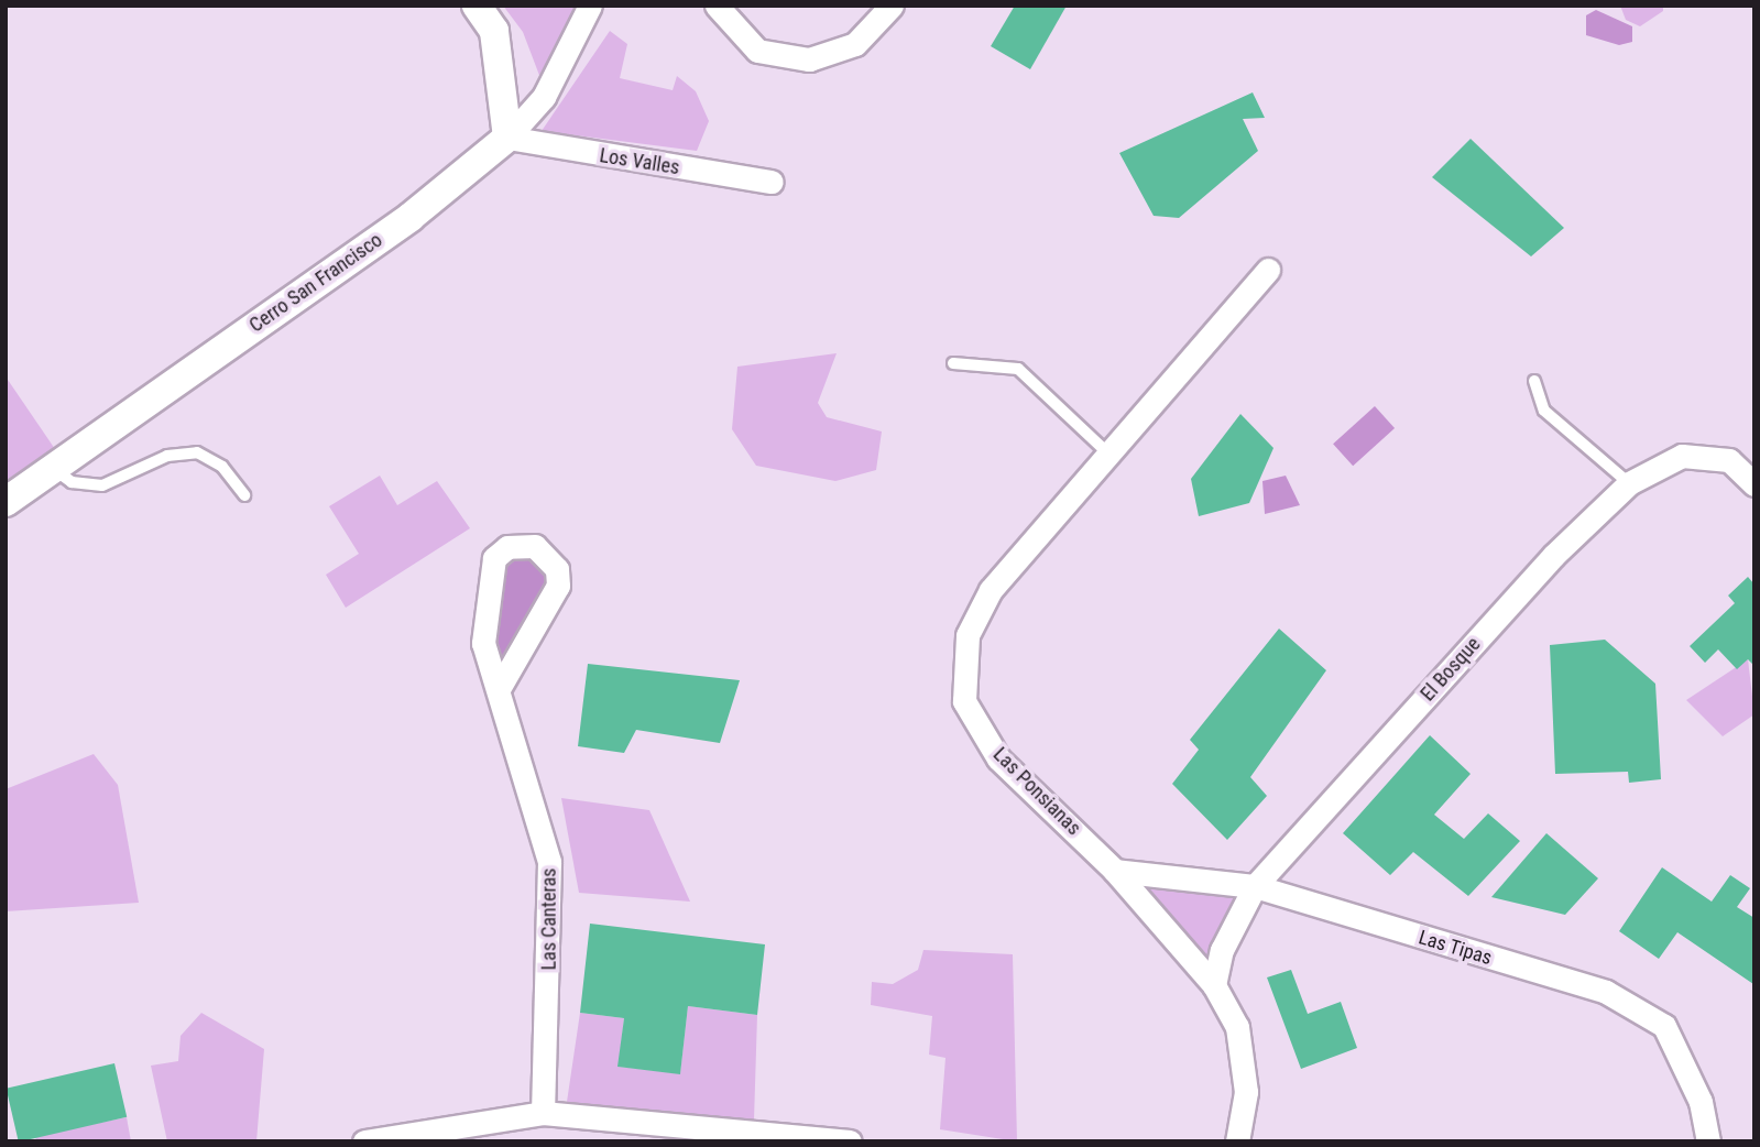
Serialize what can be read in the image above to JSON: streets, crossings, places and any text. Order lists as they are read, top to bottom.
{
  "streets": {
    "street": [
      "Los Valles",
      "Cerro San Francisco",
      "El Bosque",
      "Las Ponsianas",
      "Las Canteras",
      "Las Tipas"
    ]
  },
  "crossings": [
    ["Los Valles", "Cerro San Francisco"],
    ["El Bosque", "Las Ponsianas"],
    ["El Bosque", "Las Tipas"],
    ["Las Ponsianas", "Las Tipas"]
  ]
}
